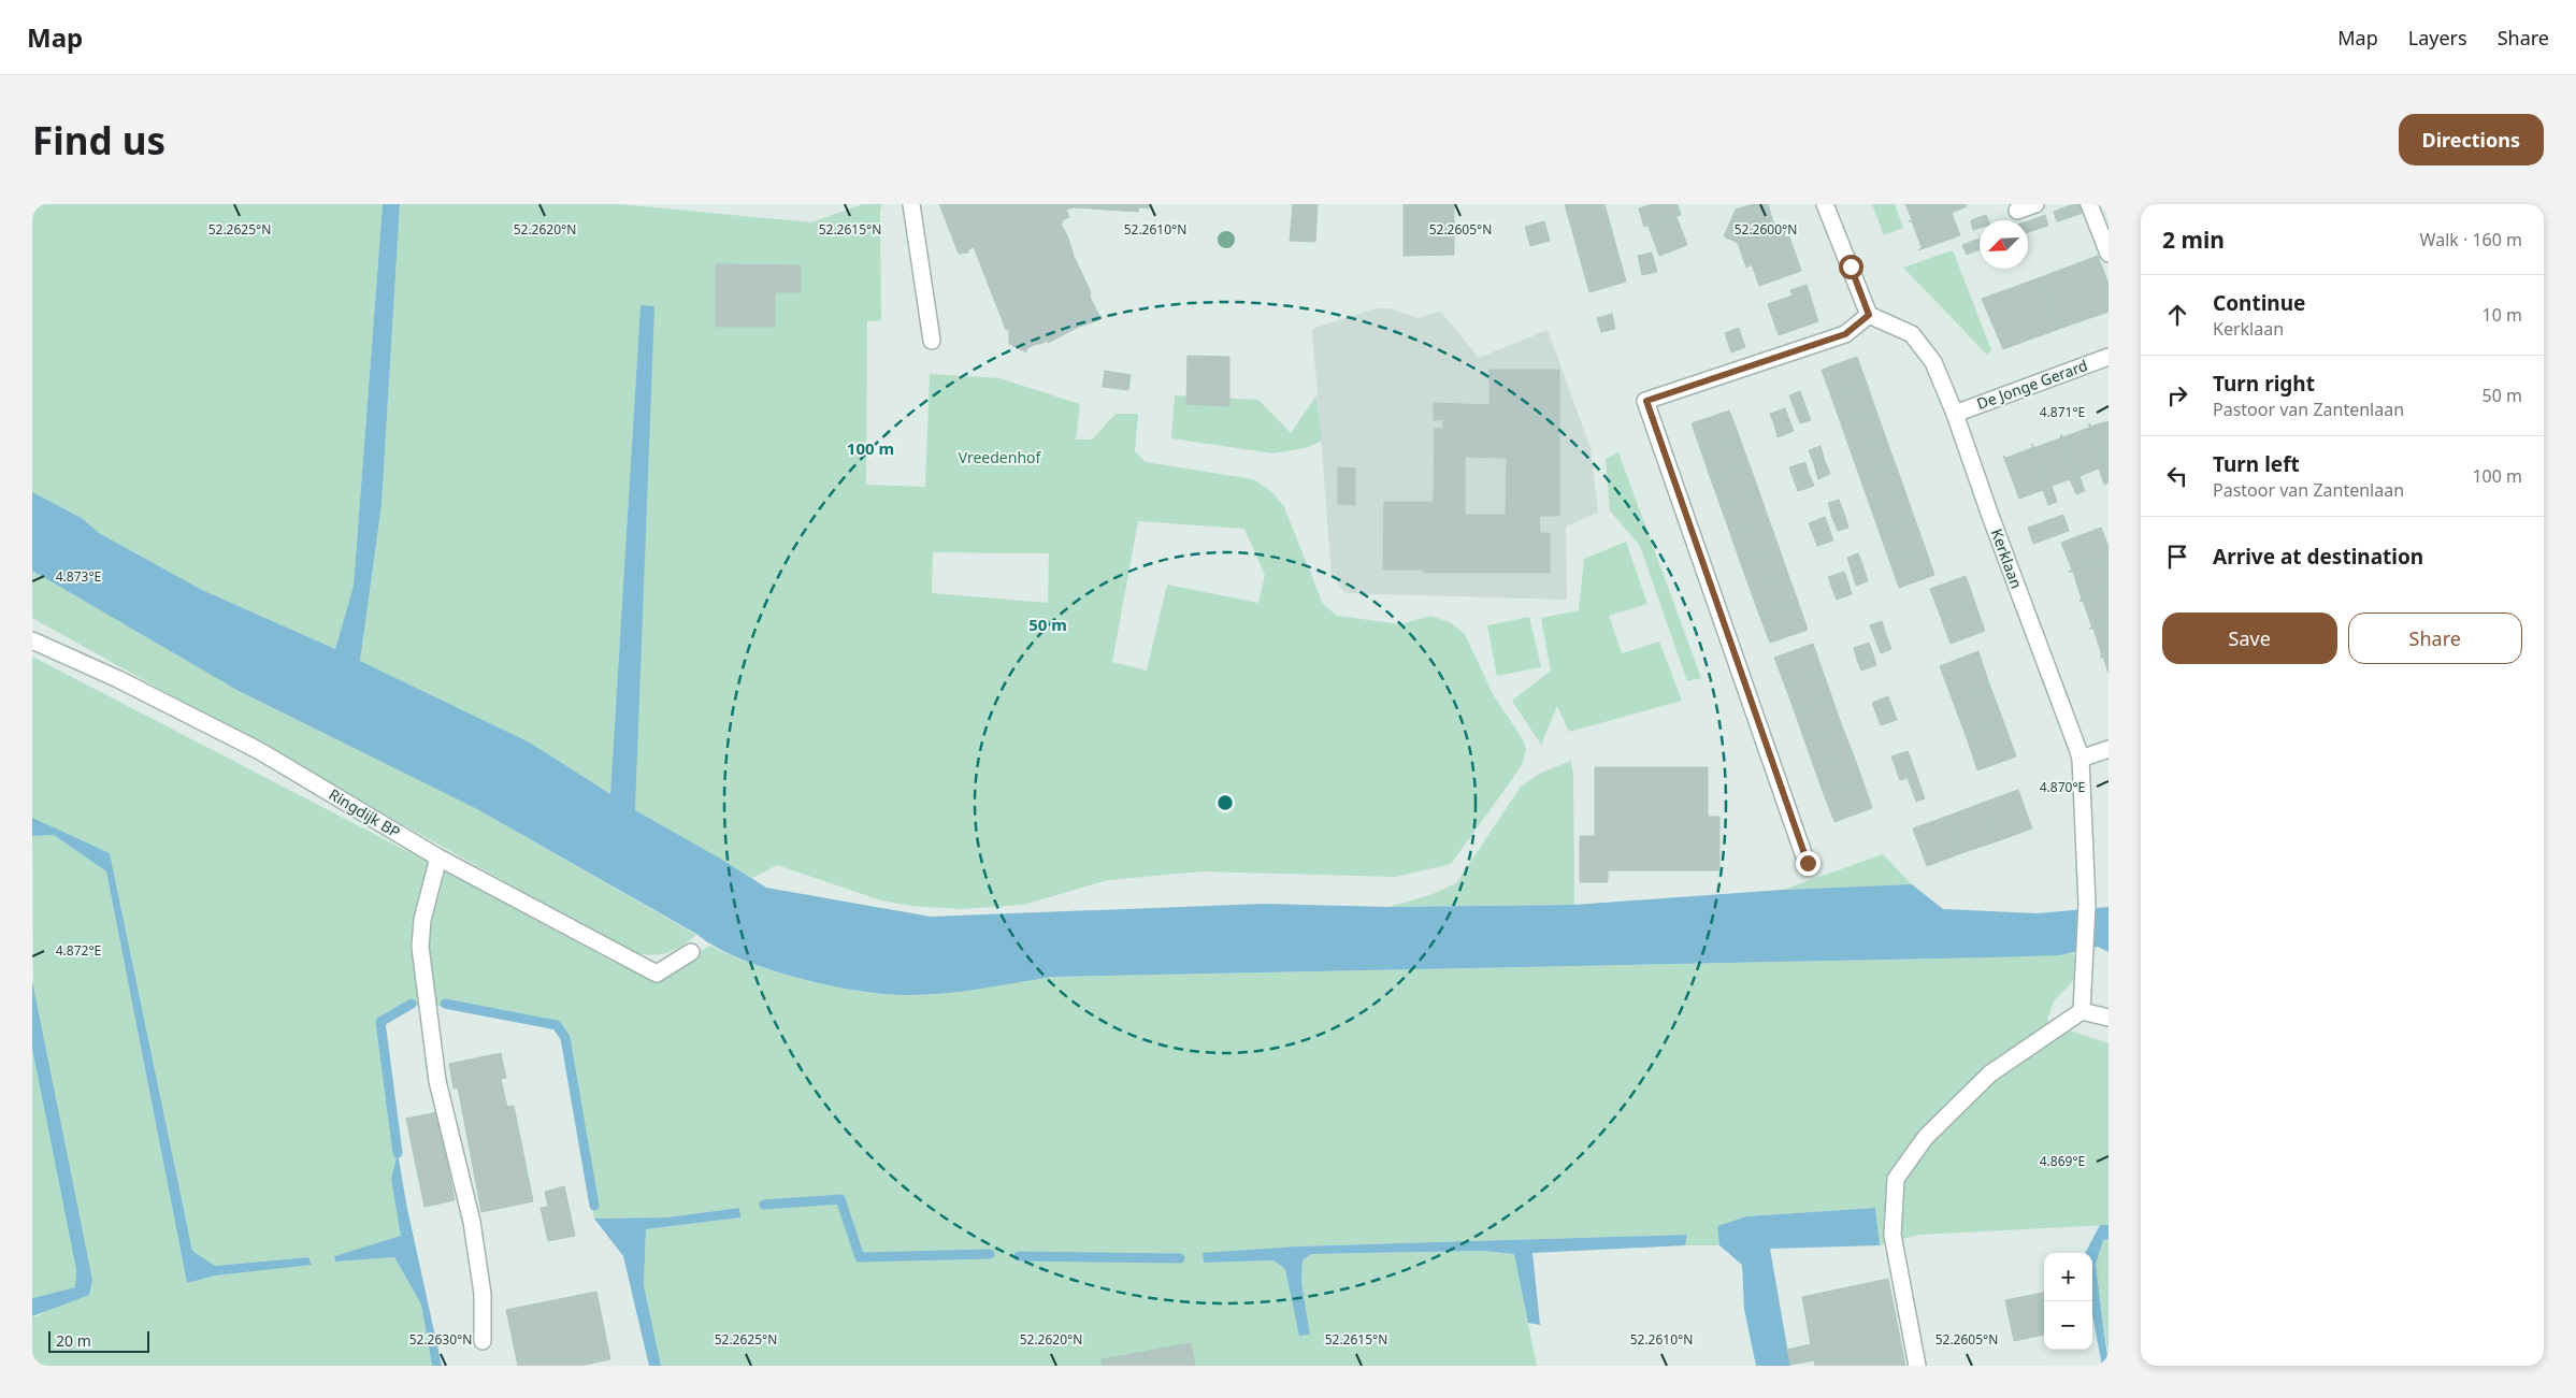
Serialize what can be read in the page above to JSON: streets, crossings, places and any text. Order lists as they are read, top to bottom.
{
  "streets": {
    "street": ["De Jonge Gerard", "Kerklaan", "Ringdijk BP"]
  },
  "crossings": [
    ["De Jonge Gerard", "Kerklaan"]
  ],
  "parks": ["Vreedenhof"],
  "scale_bar": "20 m",
  "north": "bottom left",
  "page": {
    "header": "Map",
    "nav": ["Map", "Layers", "Share"],
    "buttons": [
      "Directions",
      ["Save", "Share"]
    ],
    "title": "Find us",
    "heading": ["2 min", "Walk · 160 m"],
    "list": [
      ["Continue", "Kerklaan", "10 m"],
      ["Turn right", "Pastoor van Zantenlaan", "50 m"],
      ["Turn left", "Pastoor van Zantenlaan", "100 m"],
      "Arrive at destination"
    ],
    "map_buttons": ["+", "−"],
    "scale": "20 m"
  },
  "coordinates": [
    "52.2625°N",
    "52.2620°N",
    "52.2615°N",
    "52.2610°N",
    "52.2605°N",
    "52.2600°N",
    "4.871°E",
    "4.873°E",
    "4.870°E",
    "4.872°E",
    "4.869°E",
    "52.2630°N"
  ],
  "rings": ["100 m", "50 m"]
}
